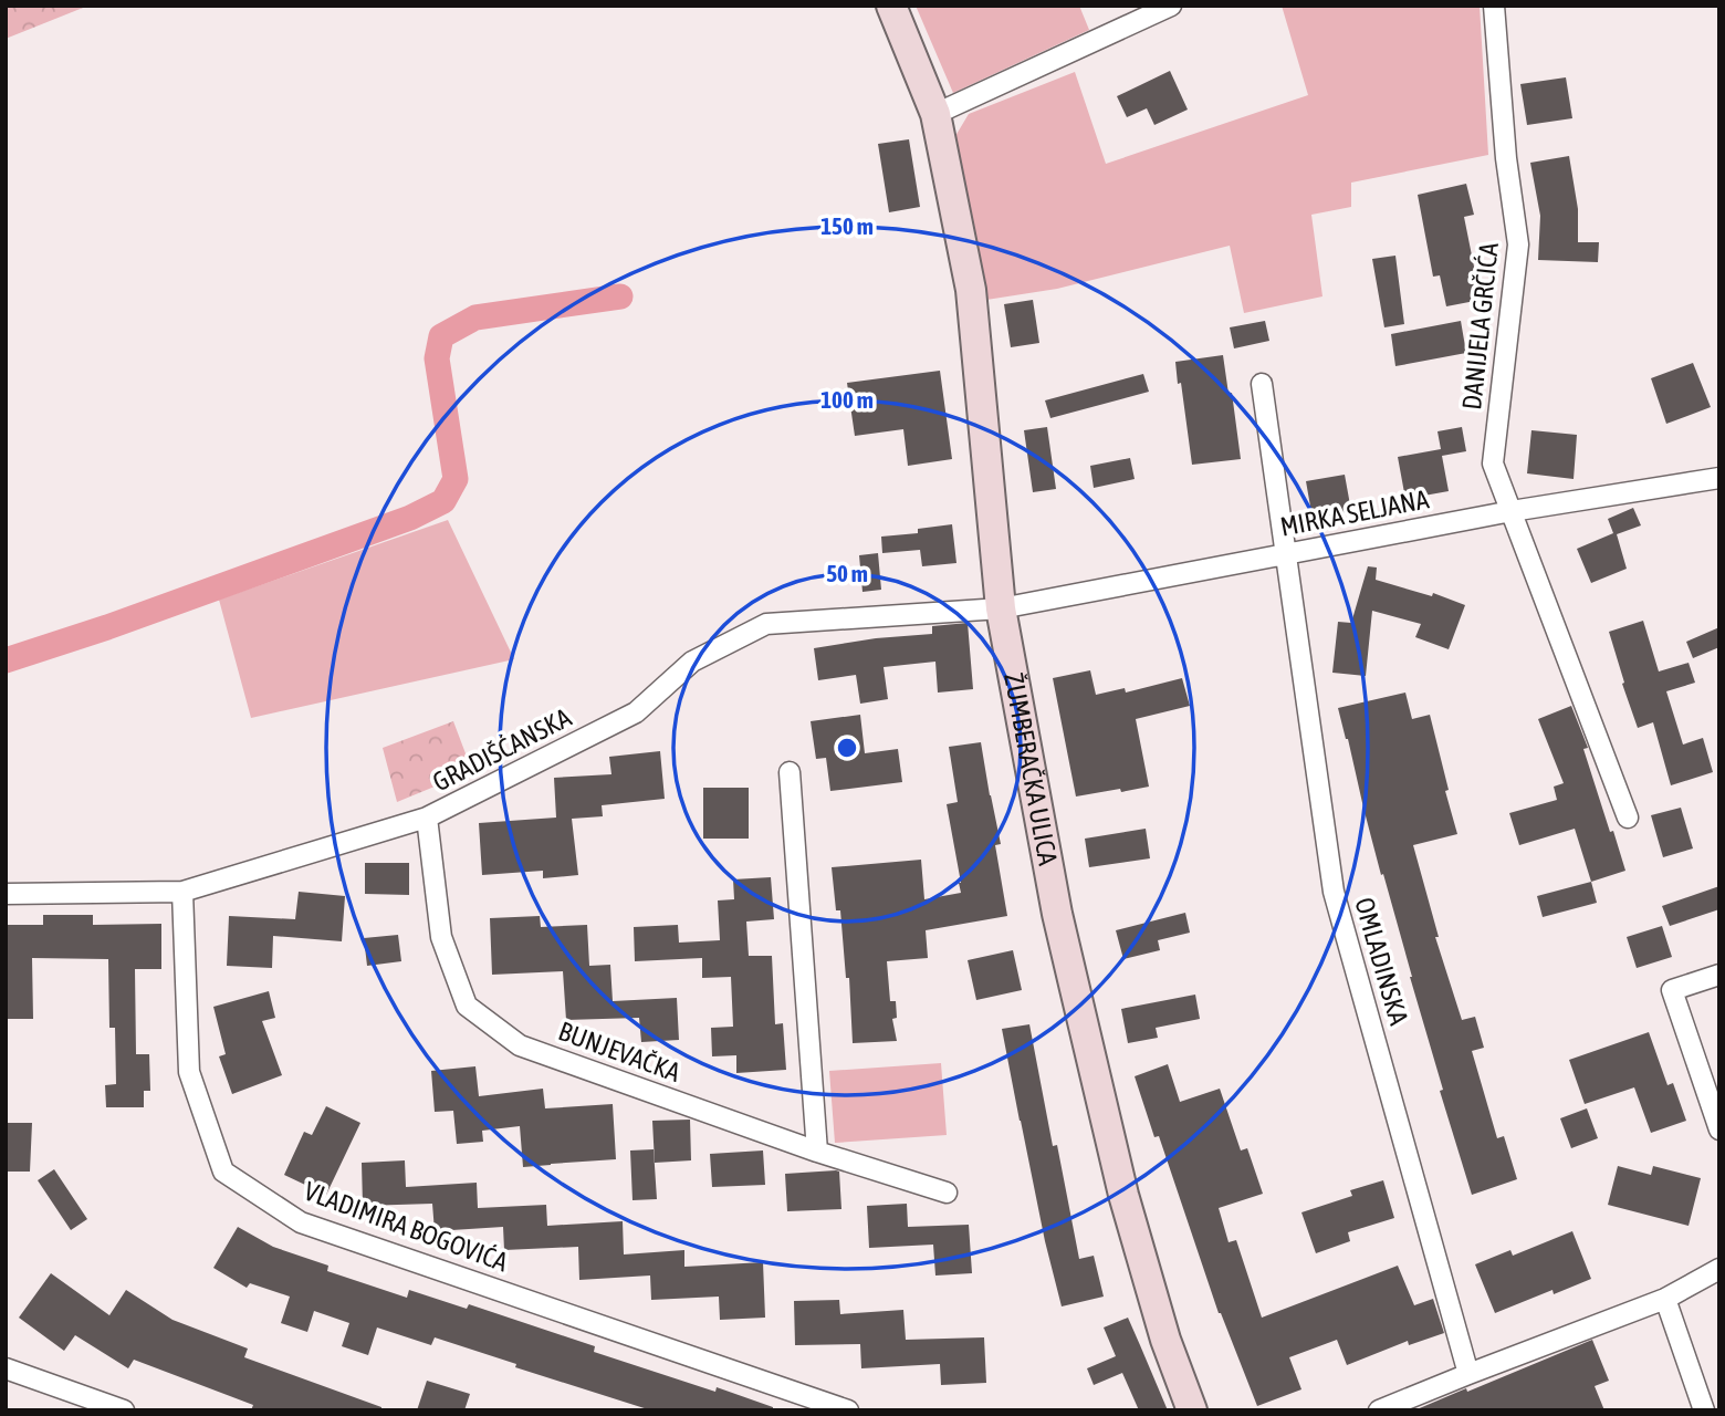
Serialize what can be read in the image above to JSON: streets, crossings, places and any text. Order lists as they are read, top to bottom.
{
  "streets": {
    "main road": ["ŽUMBERAČKA ULICA"],
    "street": [
      "DANIJELA GRČIĆA",
      "MIRKA SELJANA",
      "GRADIŠĆANSKA",
      "OMLADINSKA",
      "BUNJEVAČKA",
      "VLADIMIRA BOGOVIĆA"
    ]
  },
  "crossings": [
    ["DANIJELA GRČIĆA", "MIRKA SELJANA"],
    ["MIRKA SELJANA", "GRADIŠĆANSKA"],
    ["MIRKA SELJANA", "ŽUMBERAČKA ULICA"],
    ["MIRKA SELJANA", "OMLADINSKA"],
    ["GRADIŠĆANSKA", "ŽUMBERAČKA ULICA"],
    ["GRADIŠĆANSKA", "BUNJEVAČKA"],
    ["GRADIŠĆANSKA", "VLADIMIRA BOGOVIĆA"]
  ],
  "rings": ["150 m", "100 m", "50 m"]
}
